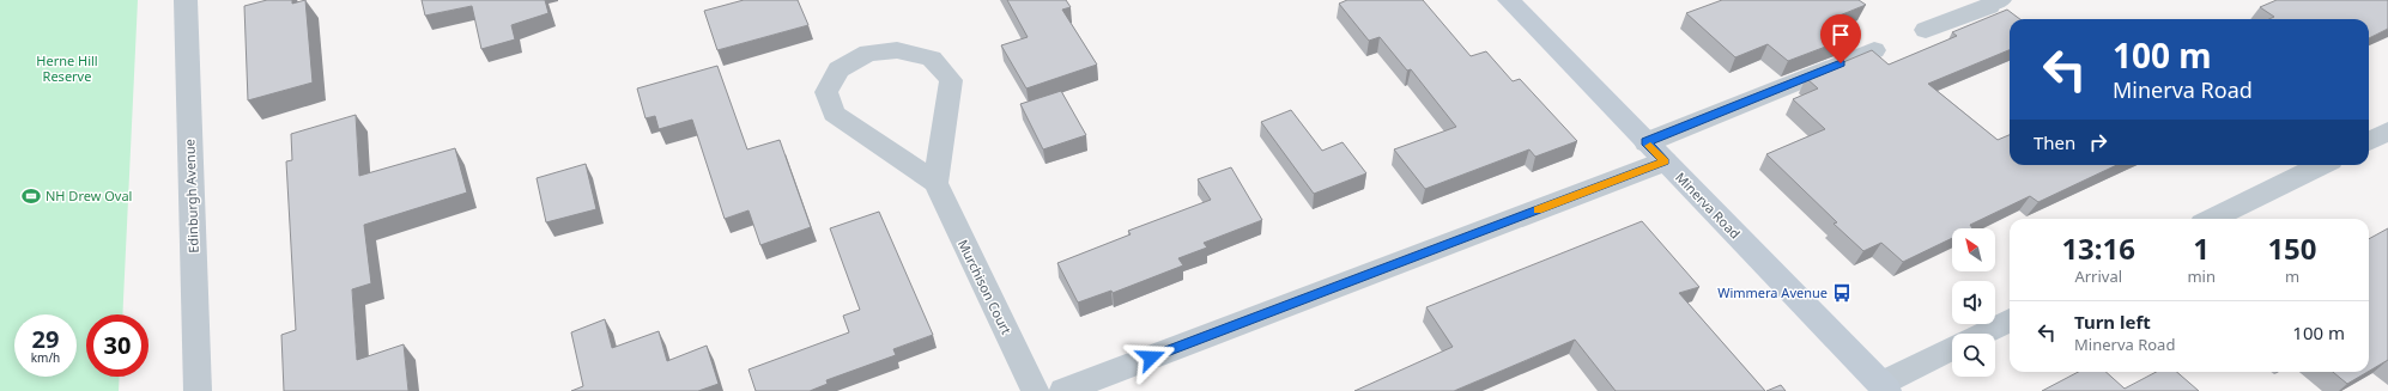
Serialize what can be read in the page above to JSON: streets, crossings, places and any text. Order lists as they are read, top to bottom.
{
  "streets": {
    "street": ["Edinburgh Avenue", "Minerva Road", "Murchison Court"]
  },
  "parks": ["Herne Hill Reserve"],
  "places": {
    "sports": ["NH Drew Oval"],
    "bus stop": ["Wimmera Avenue"]
  },
  "north": "top left",
  "page": {
    "turn": ["100 m", "Minerva Road"],
    "then": "Then",
    "eta": [
      "13:16",
      "Arrival",
      "1",
      "min",
      "150",
      "m"
    ],
    "list": [
      {
        "name": "Turn left",
        "note": "Minerva Road",
        "value": "100 m"
      }
    ],
    "speed": "29 km/h",
    "limit": "30"
  }
}
